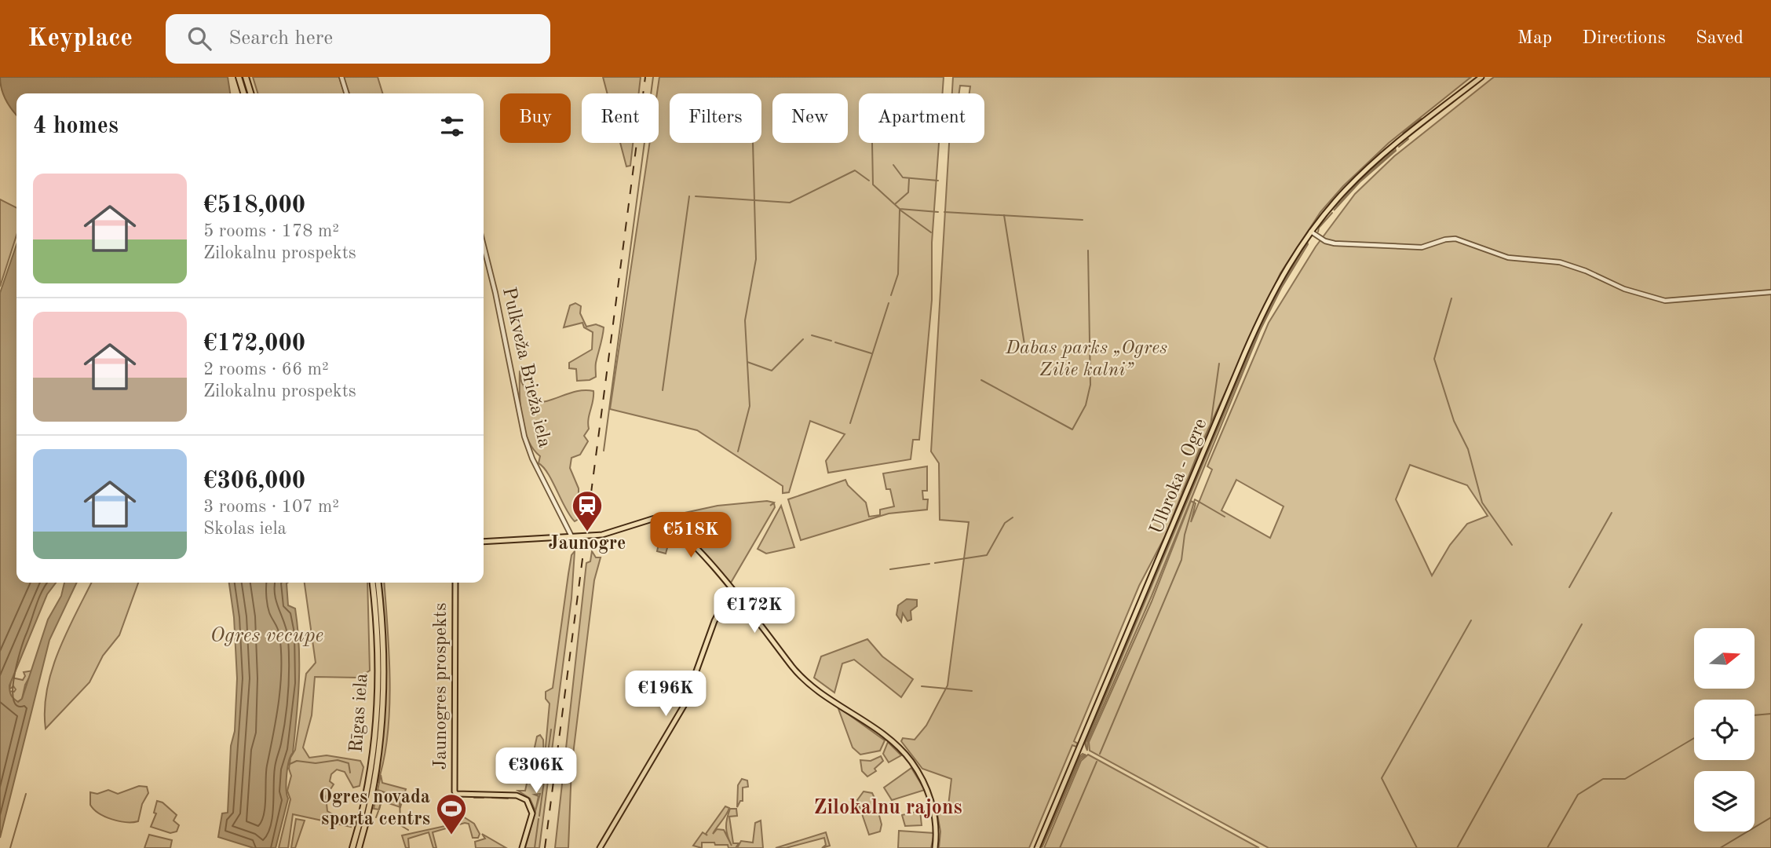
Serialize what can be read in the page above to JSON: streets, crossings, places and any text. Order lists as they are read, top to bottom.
{
  "streets": {
    "highway": ["Rīgas iela"],
    "main road": ["Ulbroka - Ogre", "Jaunogres prospekts"],
    "street": ["Pulkveža Brieža iela"]
  },
  "districts": ["Zilokalnu rajons"],
  "water": ["Ogres vecupe"],
  "parks": ["Dabas parks „Ogres Zilie kalni”"],
  "places": {
    "station": ["Jaunogre"],
    "sports": ["Ogres novada sporta centrs"]
  },
  "north": "right",
  "page": {
    "header": "Keyplace",
    "search": "Search here",
    "nav": ["Map", "Directions", "Saved"],
    "chip": [
      "Buy",
      "Rent",
      "Filters",
      "New",
      "Apartment"
    ],
    "heading": "4 homes",
    "list": [
      {
        "name": "€518,000",
        "note": "5 rooms · 178 m² · Zilokalnu prospekts"
      },
      {
        "name": "€172,000",
        "note": "2 rooms · 66 m² · Zilokalnu prospekts"
      },
      {
        "name": "€306,000",
        "note": "3 rooms · 107 m² · Skolas iela"
      }
    ],
    "price": [
      "€518K",
      "€172K",
      "€196K",
      "€306K"
    ]
  }
}
